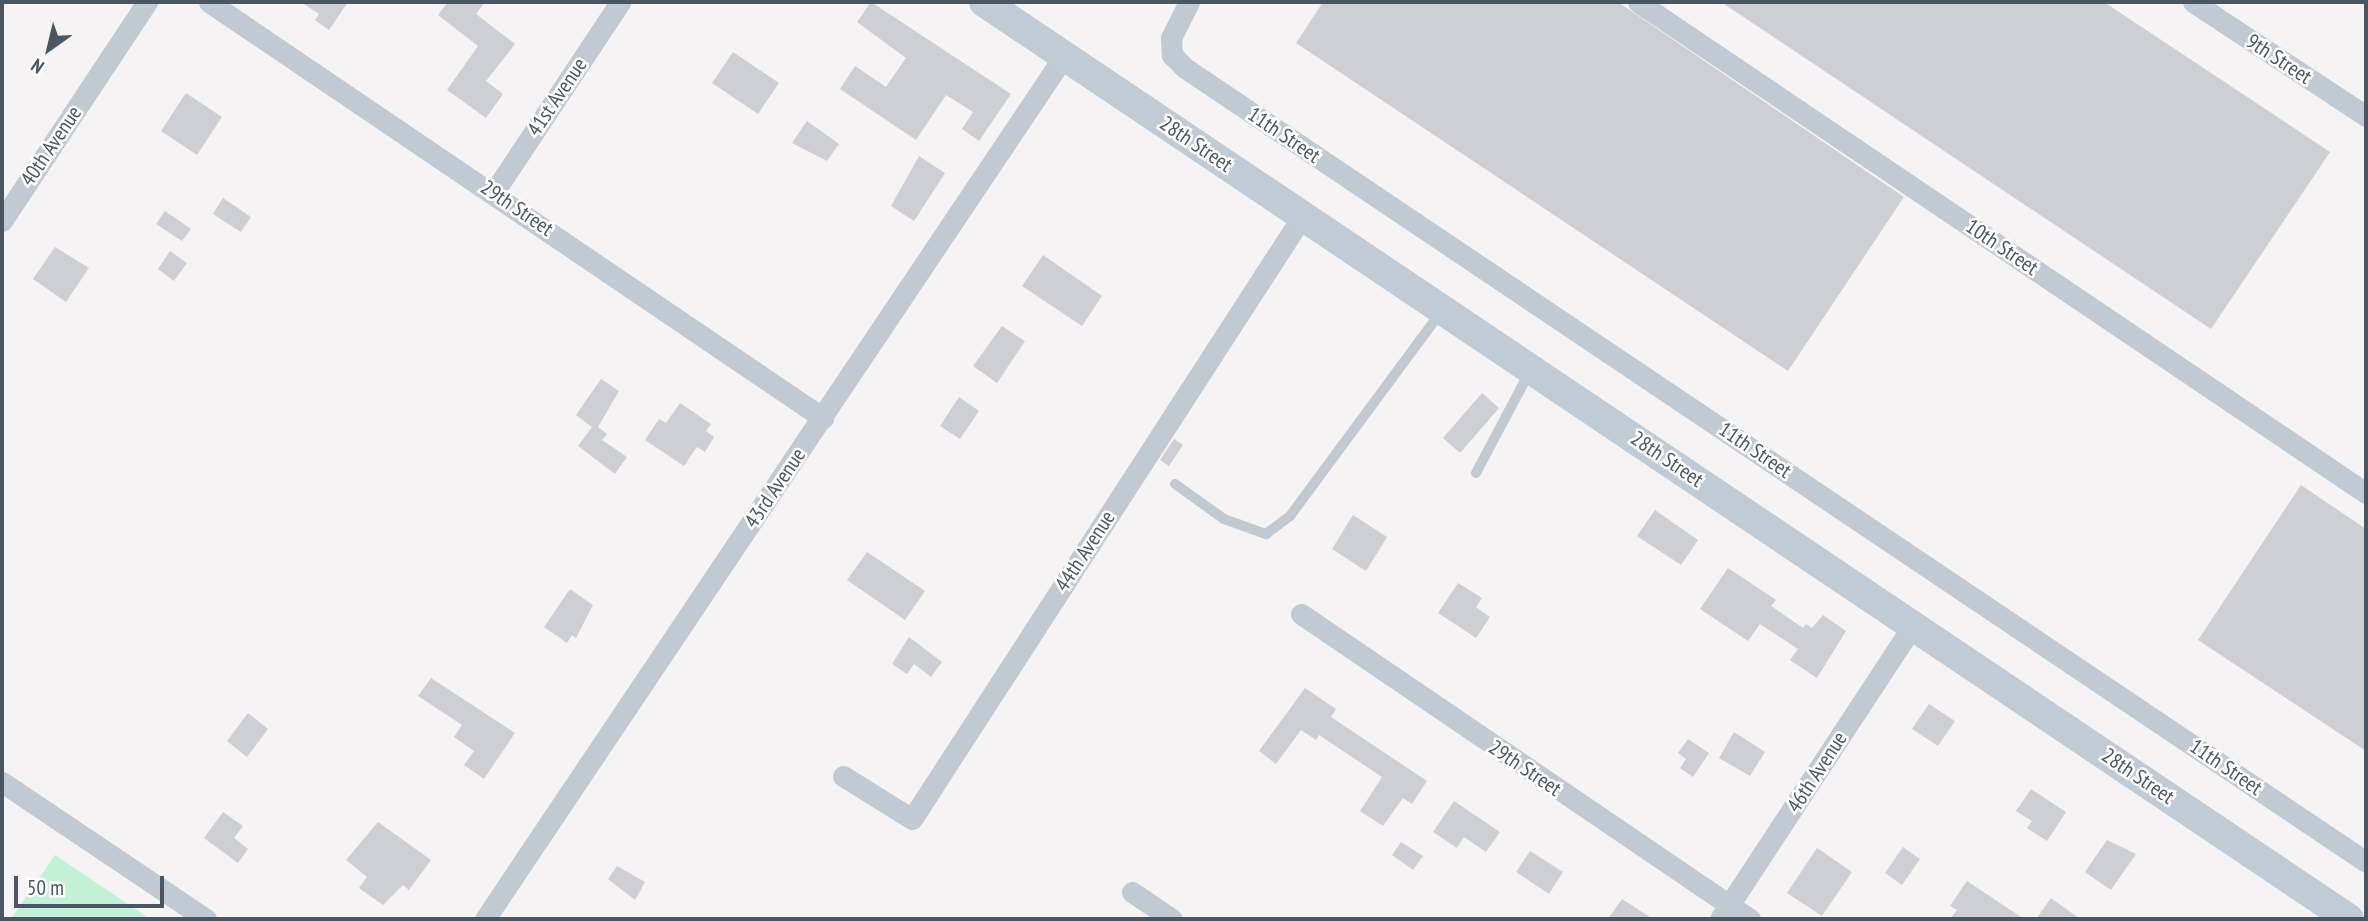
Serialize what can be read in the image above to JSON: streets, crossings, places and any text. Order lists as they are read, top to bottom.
{
  "streets": {
    "main road": ["28th Street"],
    "street": [
      "9th Street",
      "41st Avenue",
      "11th Street",
      "40th Avenue",
      "29th Street",
      "10th Street",
      "43rd Avenue",
      "44th Avenue",
      "46th Avenue"
    ]
  },
  "crossings": [
    ["41st Avenue", "29th Street"],
    ["28th Street", "43rd Avenue"],
    ["28th Street", "44th Avenue"],
    ["28th Street", "46th Avenue"],
    ["29th Street", "43rd Avenue"],
    ["29th Street", "46th Avenue"]
  ],
  "scale_bar": "50 m",
  "north": "bottom left"
}
